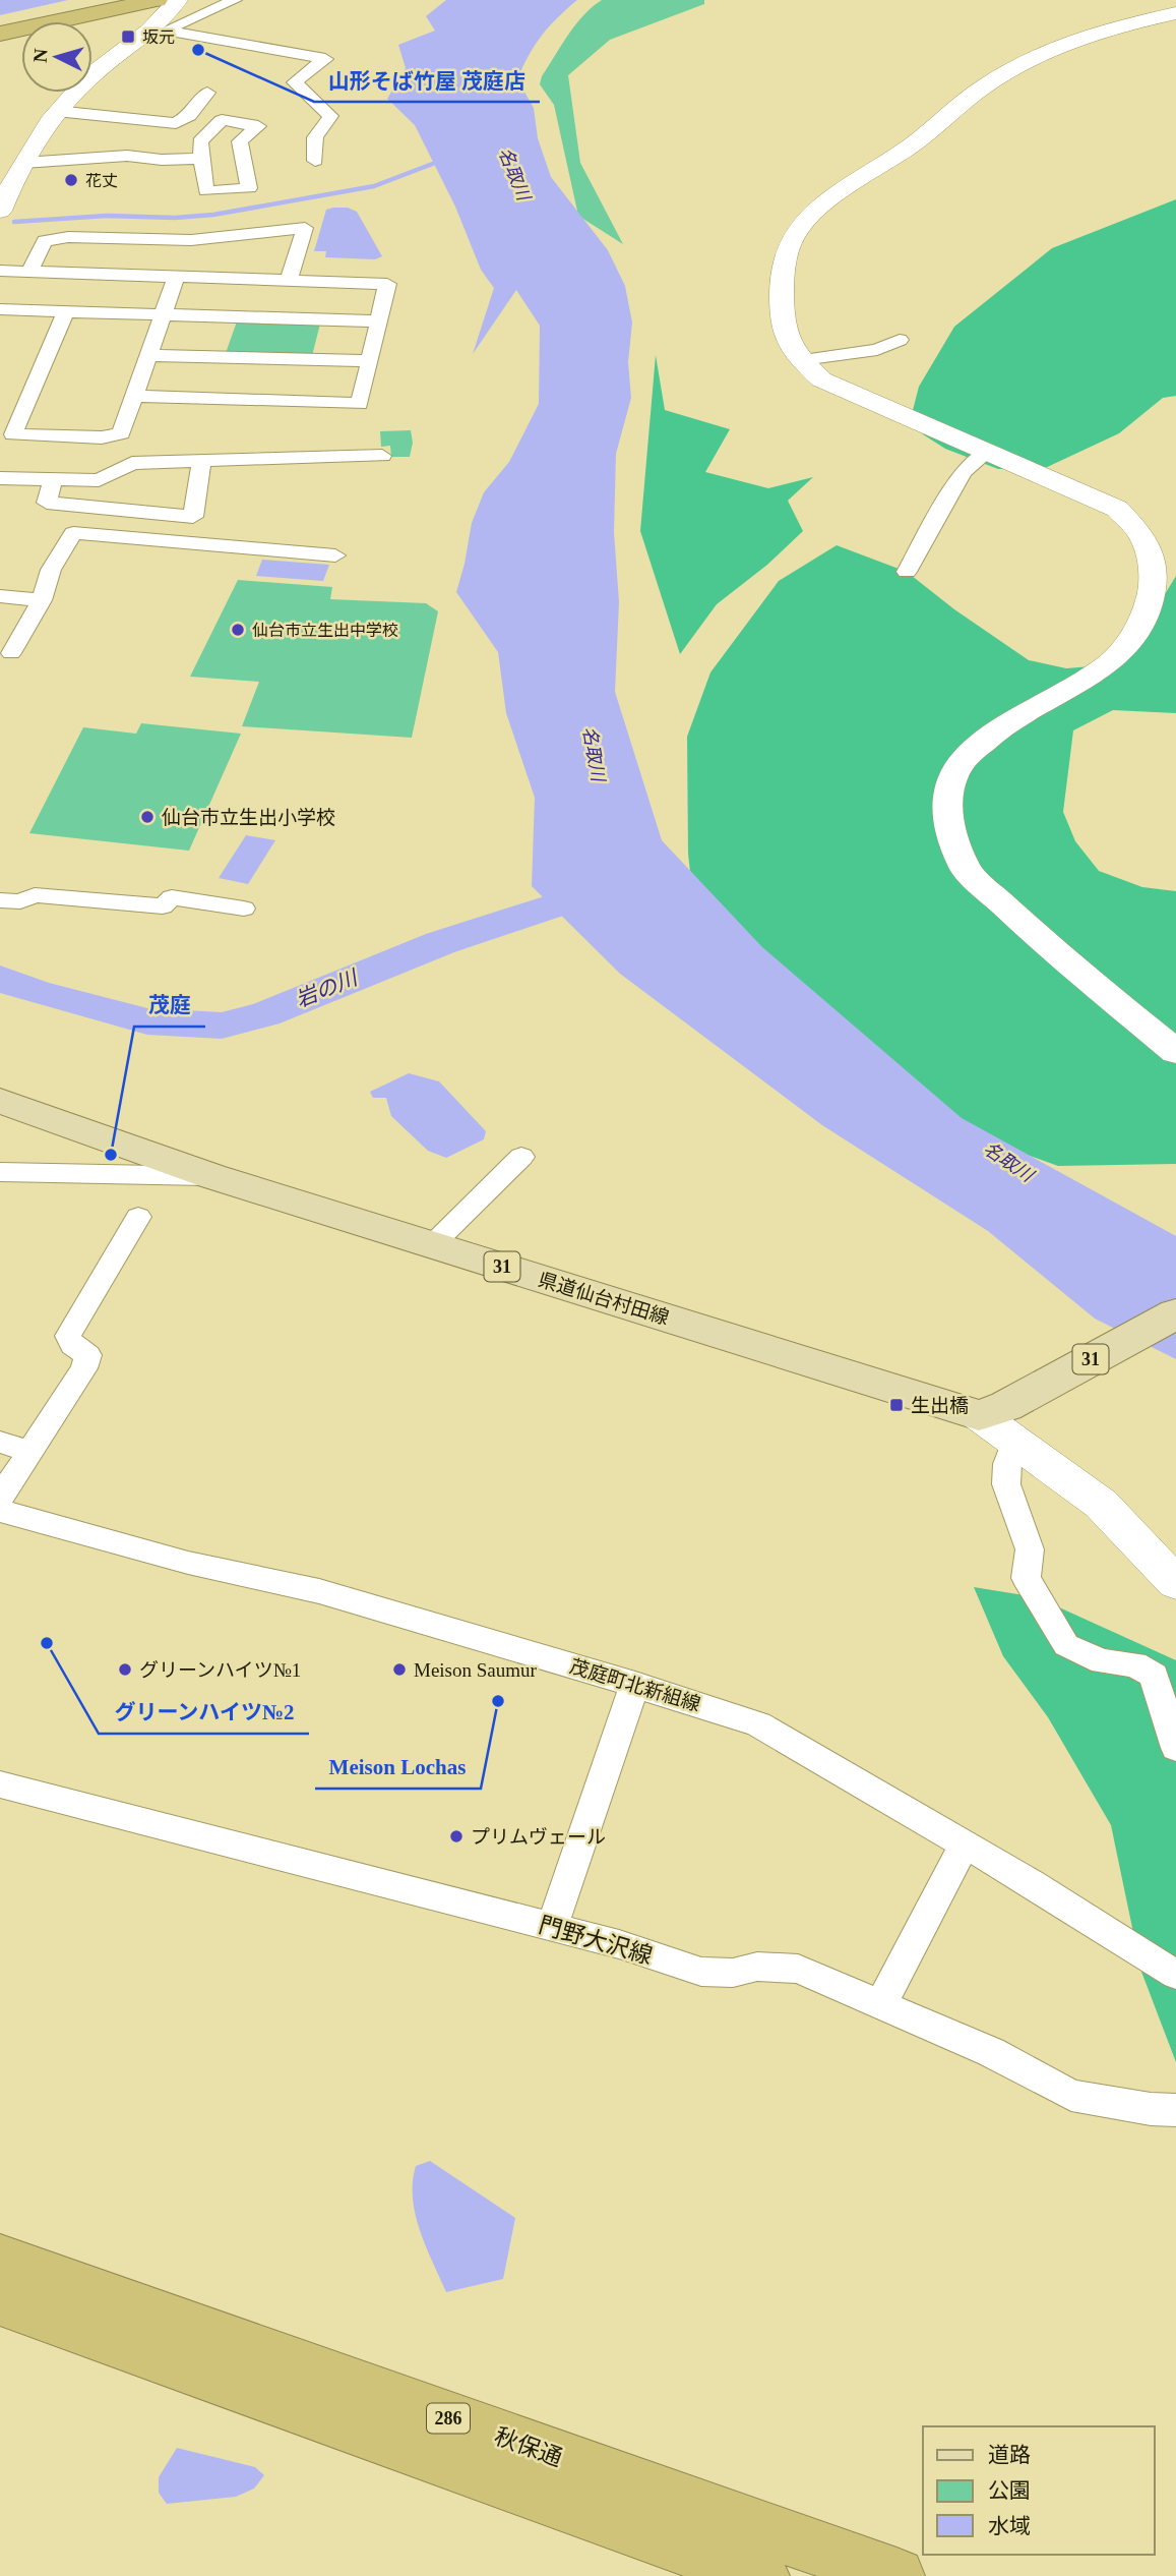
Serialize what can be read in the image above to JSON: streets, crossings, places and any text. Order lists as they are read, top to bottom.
{
  "streets": {
    "highway": ["286", "秋保通"],
    "main road": ["31", "県道仙台村田線"],
    "street": ["茂庭町北新組線", "門野大沢線"]
  },
  "crossings": [
    ["31", "県道仙台村田線"]
  ],
  "water": ["名取川", "岩の川"],
  "places": {
    "transit": ["坂元", "生出橋"],
    "other": [
      "山形そば竹屋 茂庭店",
      "花丈",
      "仙台市立生出中学校",
      "仙台市立生出小学校",
      "茂庭",
      "グリーンハイツ№2",
      "グリーンハイツ№1",
      "Meison Saumur",
      "Meison Lochas",
      "プリムヴェール"
    ]
  },
  "legend": ["道路", "公園", "水域"],
  "north": "left"
}
